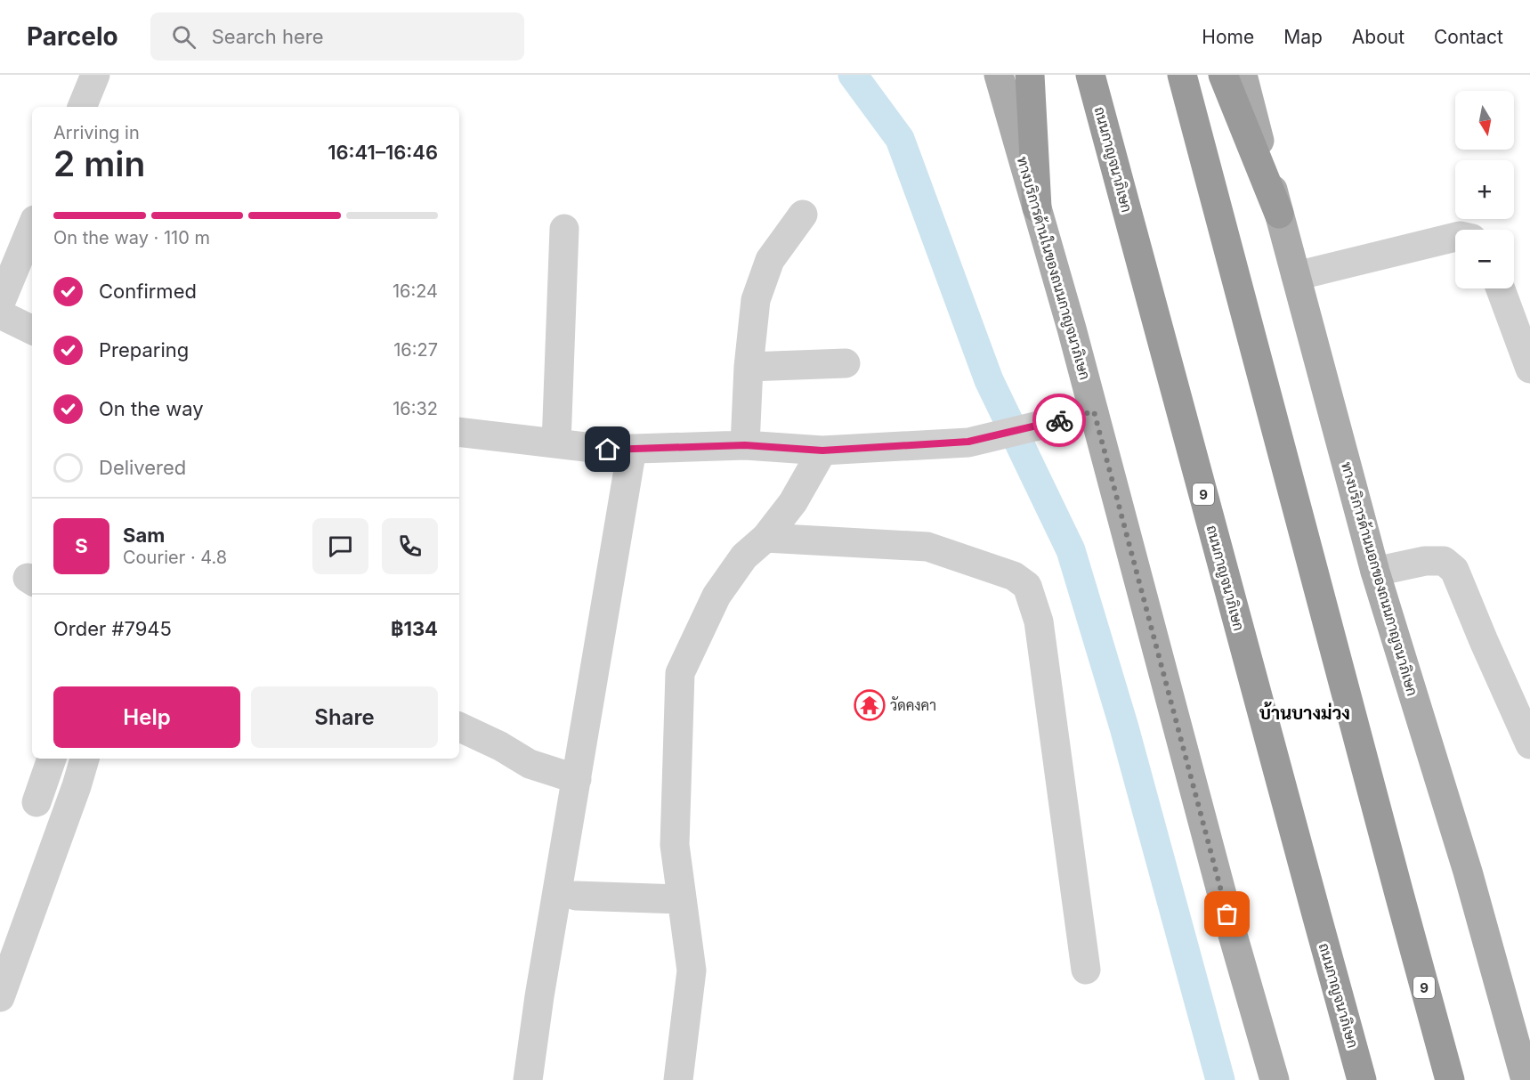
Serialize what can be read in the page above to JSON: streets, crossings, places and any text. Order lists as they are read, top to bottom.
{
  "streets": {
    "highway": ["ถนนกาญจนาภิเษก", "9"],
    "main road": ["ทางบริการด้านในของถนนกาญจนาภิเษก", "ทางบริการด้านนอกของถนนกาญจนาภิเษก"]
  },
  "districts": ["บ้านบางม่วง"],
  "places": {
    "temple": ["วัดคงคา"]
  },
  "north": "bottom",
  "page": {
    "header": "Parcelo",
    "search": "Search here",
    "nav": [
      "Home",
      "Map",
      "About",
      "Contact"
    ],
    "map_buttons": ["+", "−"],
    "heading": ["2 min", "Arriving in", "16:41–16:46"],
    "panel": [
      "Sam",
      "Courier · 4.8",
      "Order #7945",
      "฿134"
    ],
    "bar": "On the way · 110 m",
    "list": [
      ["Confirmed", "16:24"],
      ["Preparing", "16:27"],
      ["On the way", "16:32"],
      "Delivered"
    ],
    "round": "S",
    "buttons": ["Help", "Share"]
  }
}
